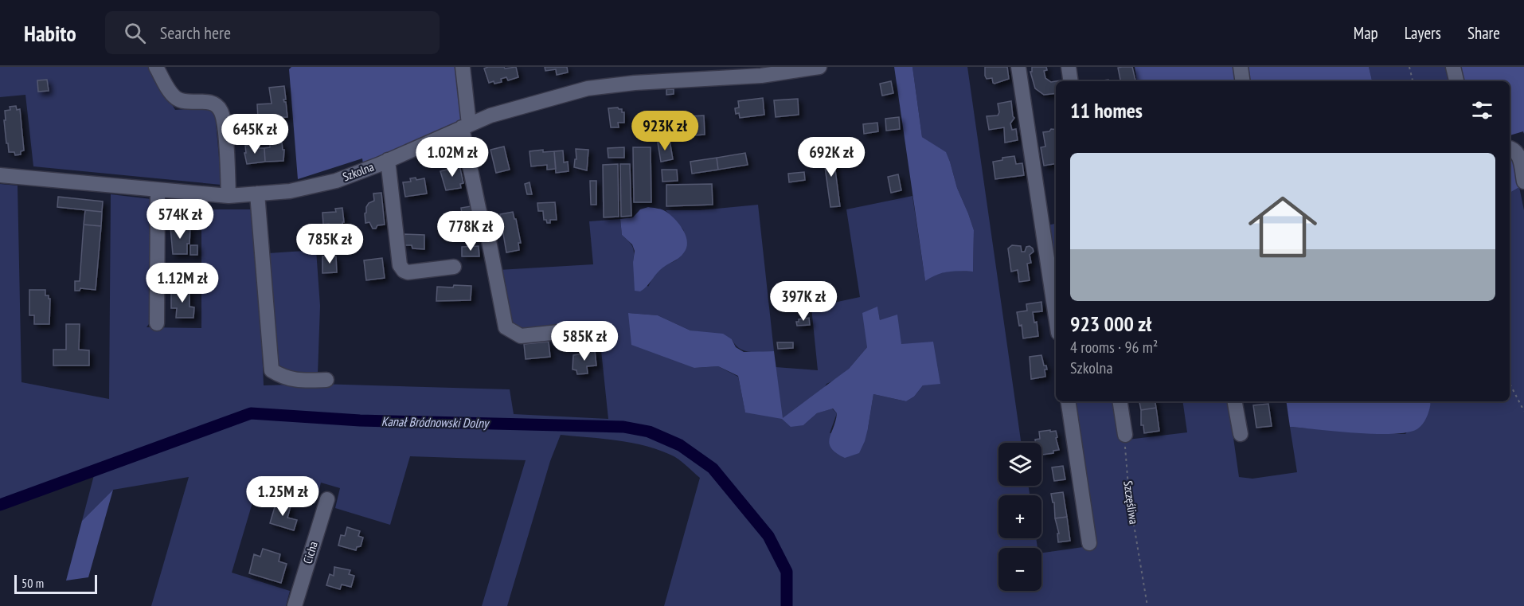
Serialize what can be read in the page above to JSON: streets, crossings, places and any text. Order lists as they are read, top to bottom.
{
  "streets": {
    "street": ["Szkolna", "Cicha"],
    "path": ["Szczęśliwa"]
  },
  "water": ["Kanał Bródnowski Dolny"],
  "scale_bar": "50 m",
  "page": {
    "header": "Habito",
    "search": "Search here",
    "nav": ["Map", "Layers", "Share"],
    "heading": "11 homes",
    "price": [
      "923K zł",
      "645K zł",
      "1.02M zł",
      "692K zł",
      "574K zł",
      "778K zł",
      "785K zł",
      "1.12M zł",
      "397K zł",
      "585K zł",
      "1.25M zł"
    ],
    "list": [
      {
        "name": "923 000 zł",
        "note": "4 rooms · 96 m² · Szkolna"
      }
    ],
    "map_buttons": ["+", "−"],
    "scale": "50 m"
  }
}
